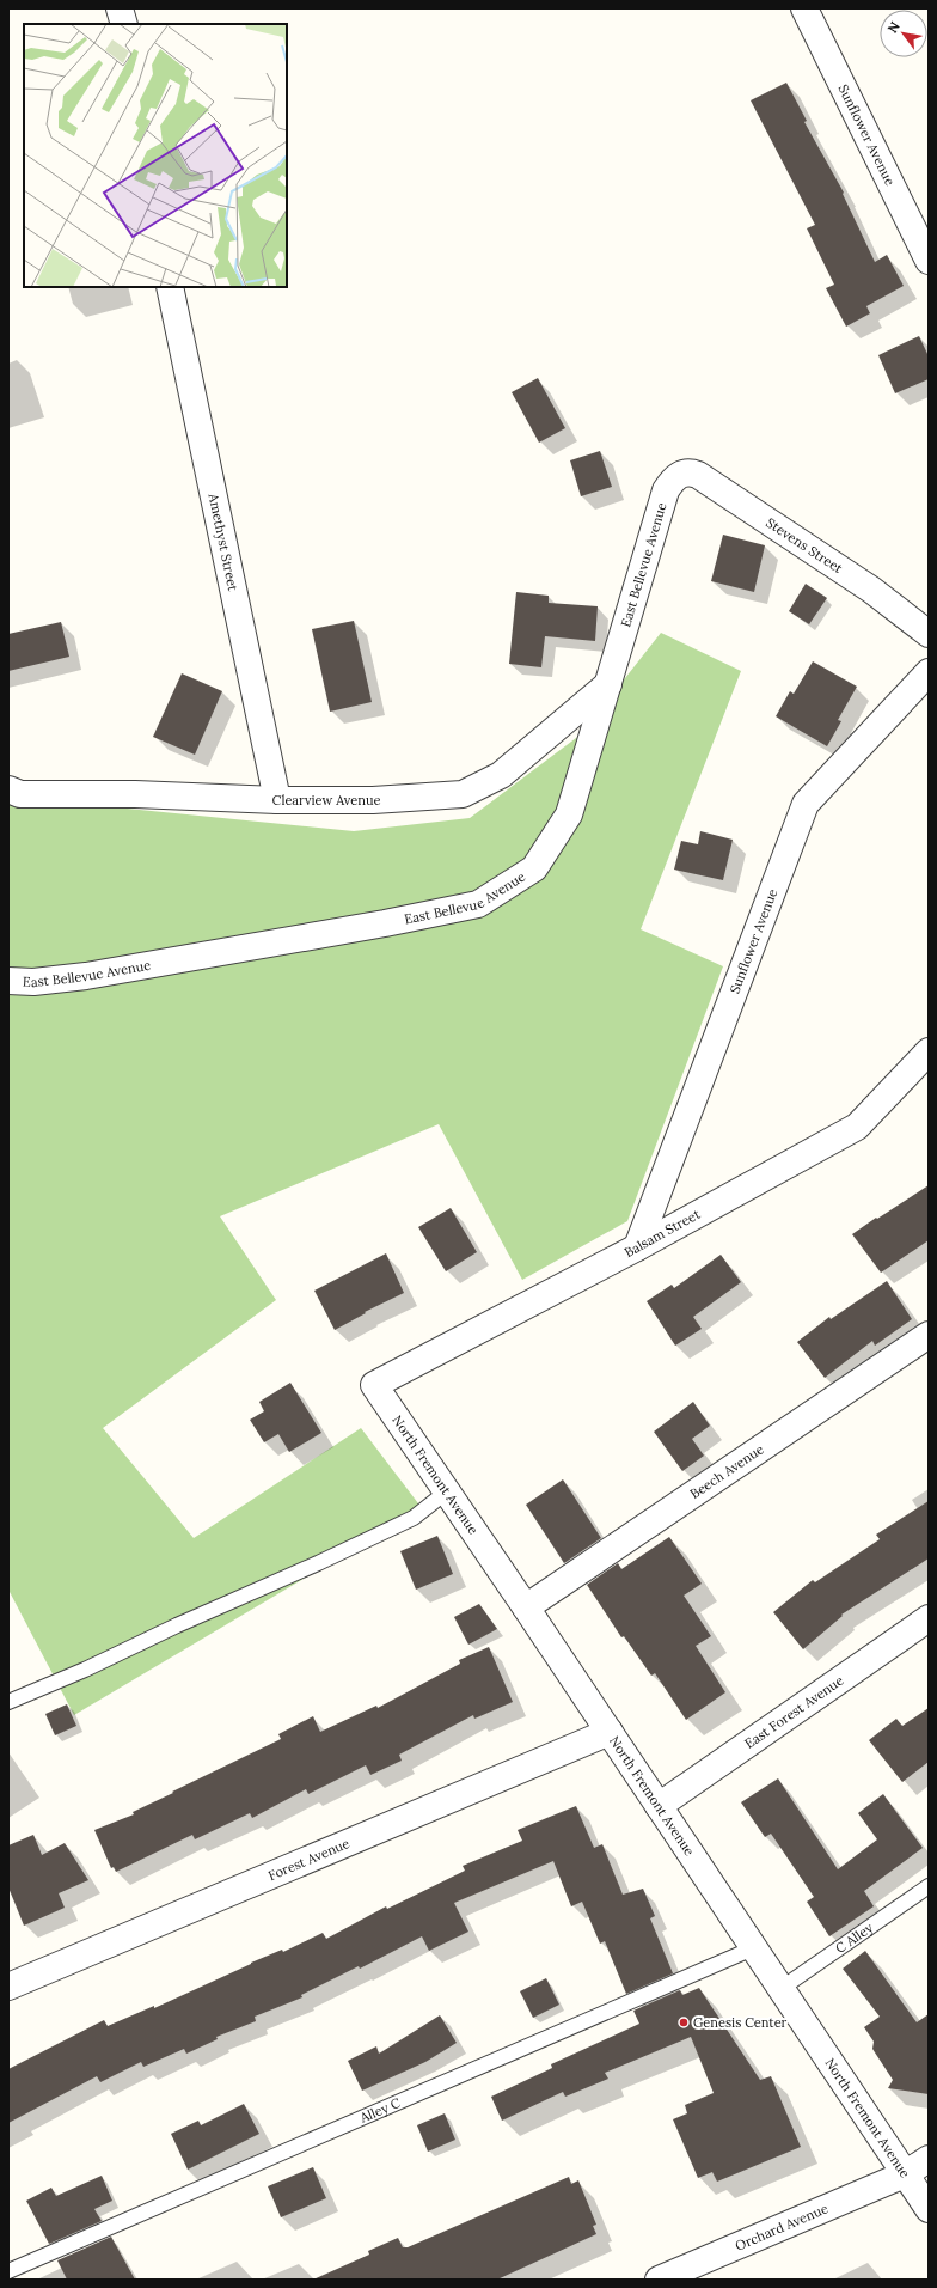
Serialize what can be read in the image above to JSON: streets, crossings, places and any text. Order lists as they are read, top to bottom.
{
  "streets": {
    "street": [
      "Sunflower Avenue",
      "Amethyst Street",
      "Stevens Street",
      "East Bellevue Avenue",
      "Clearview Avenue",
      "Balsam Street",
      "Beech Avenue",
      "North Fremont Avenue",
      "East Forest Avenue",
      "Forest Avenue",
      "Orchard Avenue"
    ],
    "lane": ["C Alley", "Alley C"]
  },
  "crossings": [
    ["Sunflower Avenue", "Balsam Street"],
    ["Amethyst Street", "Clearview Avenue"],
    ["Stevens Street", "East Bellevue Avenue"],
    ["East Bellevue Avenue", "Clearview Avenue"],
    ["Balsam Street", "North Fremont Avenue"],
    ["Beech Avenue", "North Fremont Avenue"],
    ["North Fremont Avenue", "East Forest Avenue"],
    ["North Fremont Avenue", "Forest Avenue"],
    ["North Fremont Avenue", "C Alley"],
    ["North Fremont Avenue", "Alley C"],
    ["North Fremont Avenue", "Orchard Avenue"]
  ],
  "places": ["Genesis Center"],
  "north": "top left"
}
